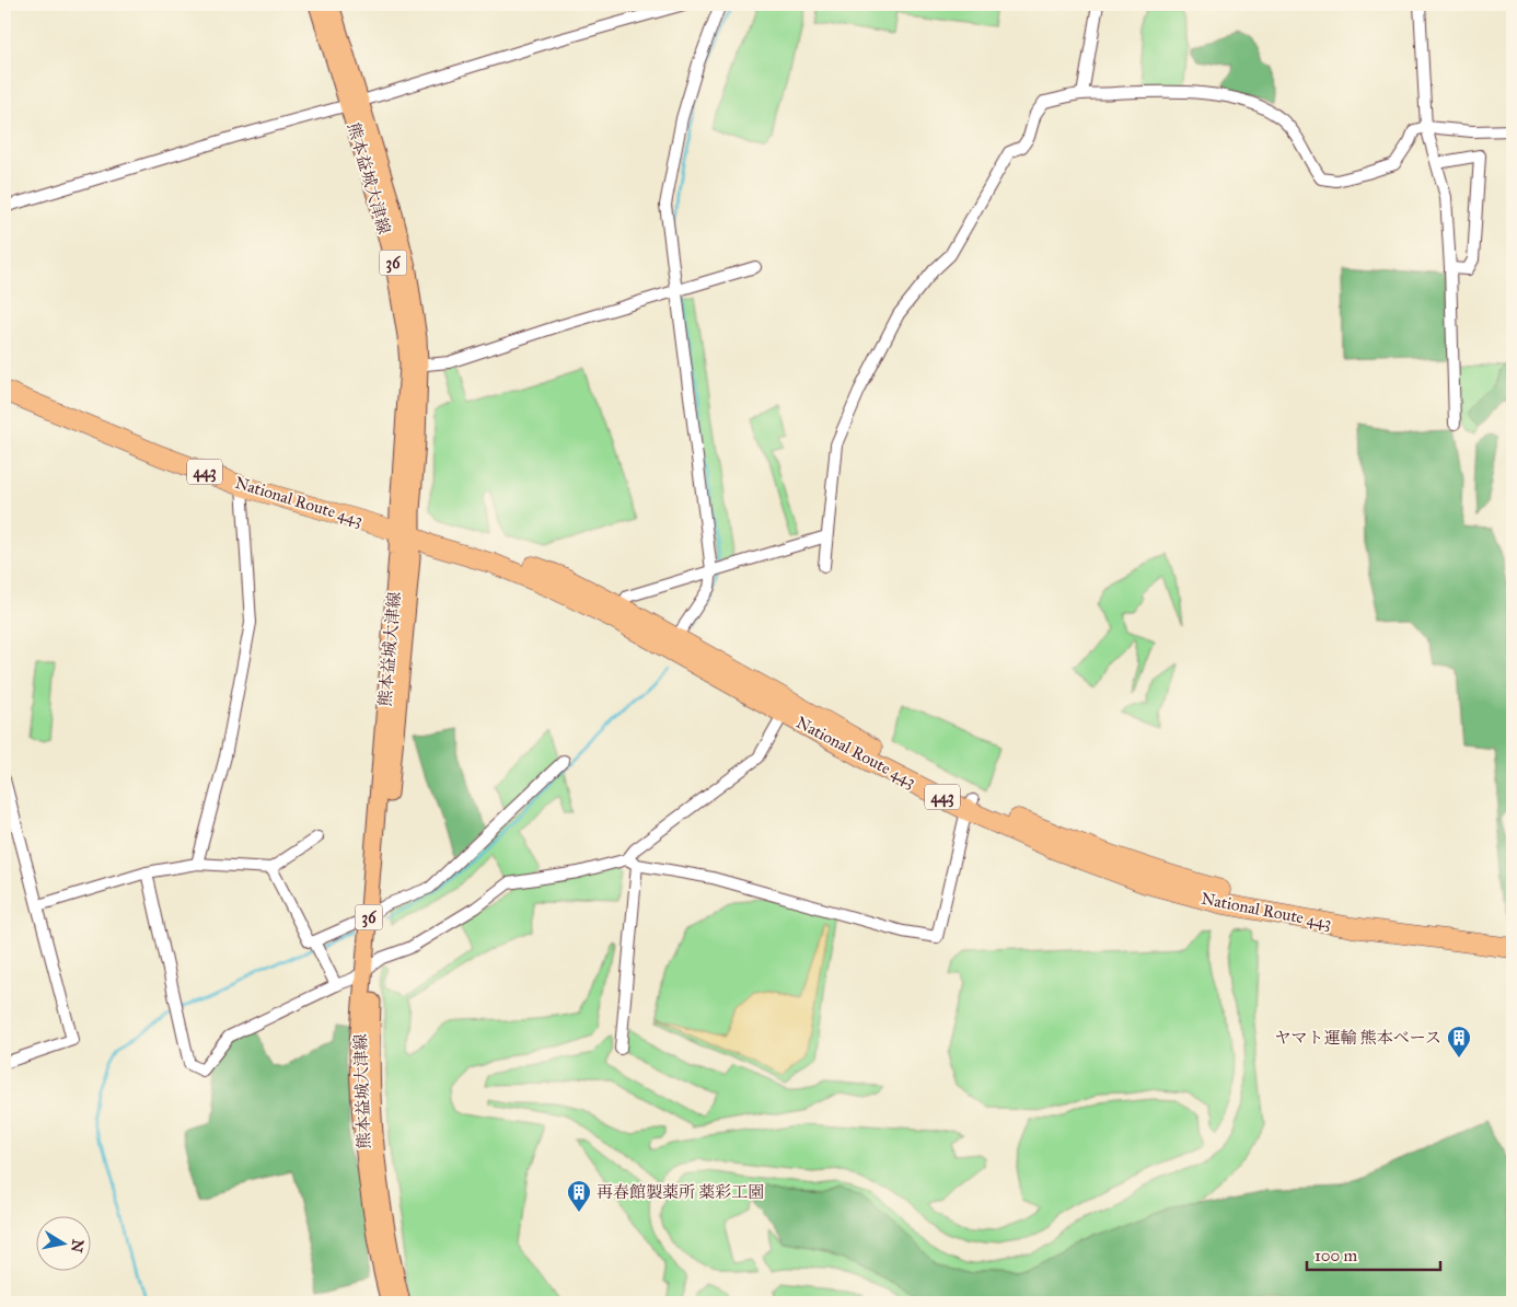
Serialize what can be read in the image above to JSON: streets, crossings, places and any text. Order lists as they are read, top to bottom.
{
  "streets": {
    "highway": ["443", "National Route 443"],
    "main road": ["熊本益城大津線", "36"]
  },
  "crossings": [
    ["熊本益城大津線", "National Route 443"]
  ],
  "places": {
    "building": ["ヤマト運輸 熊本ベース", "再春館製薬所 薬彩工園"]
  },
  "scale_bar": "100 m",
  "north": "right"
}
